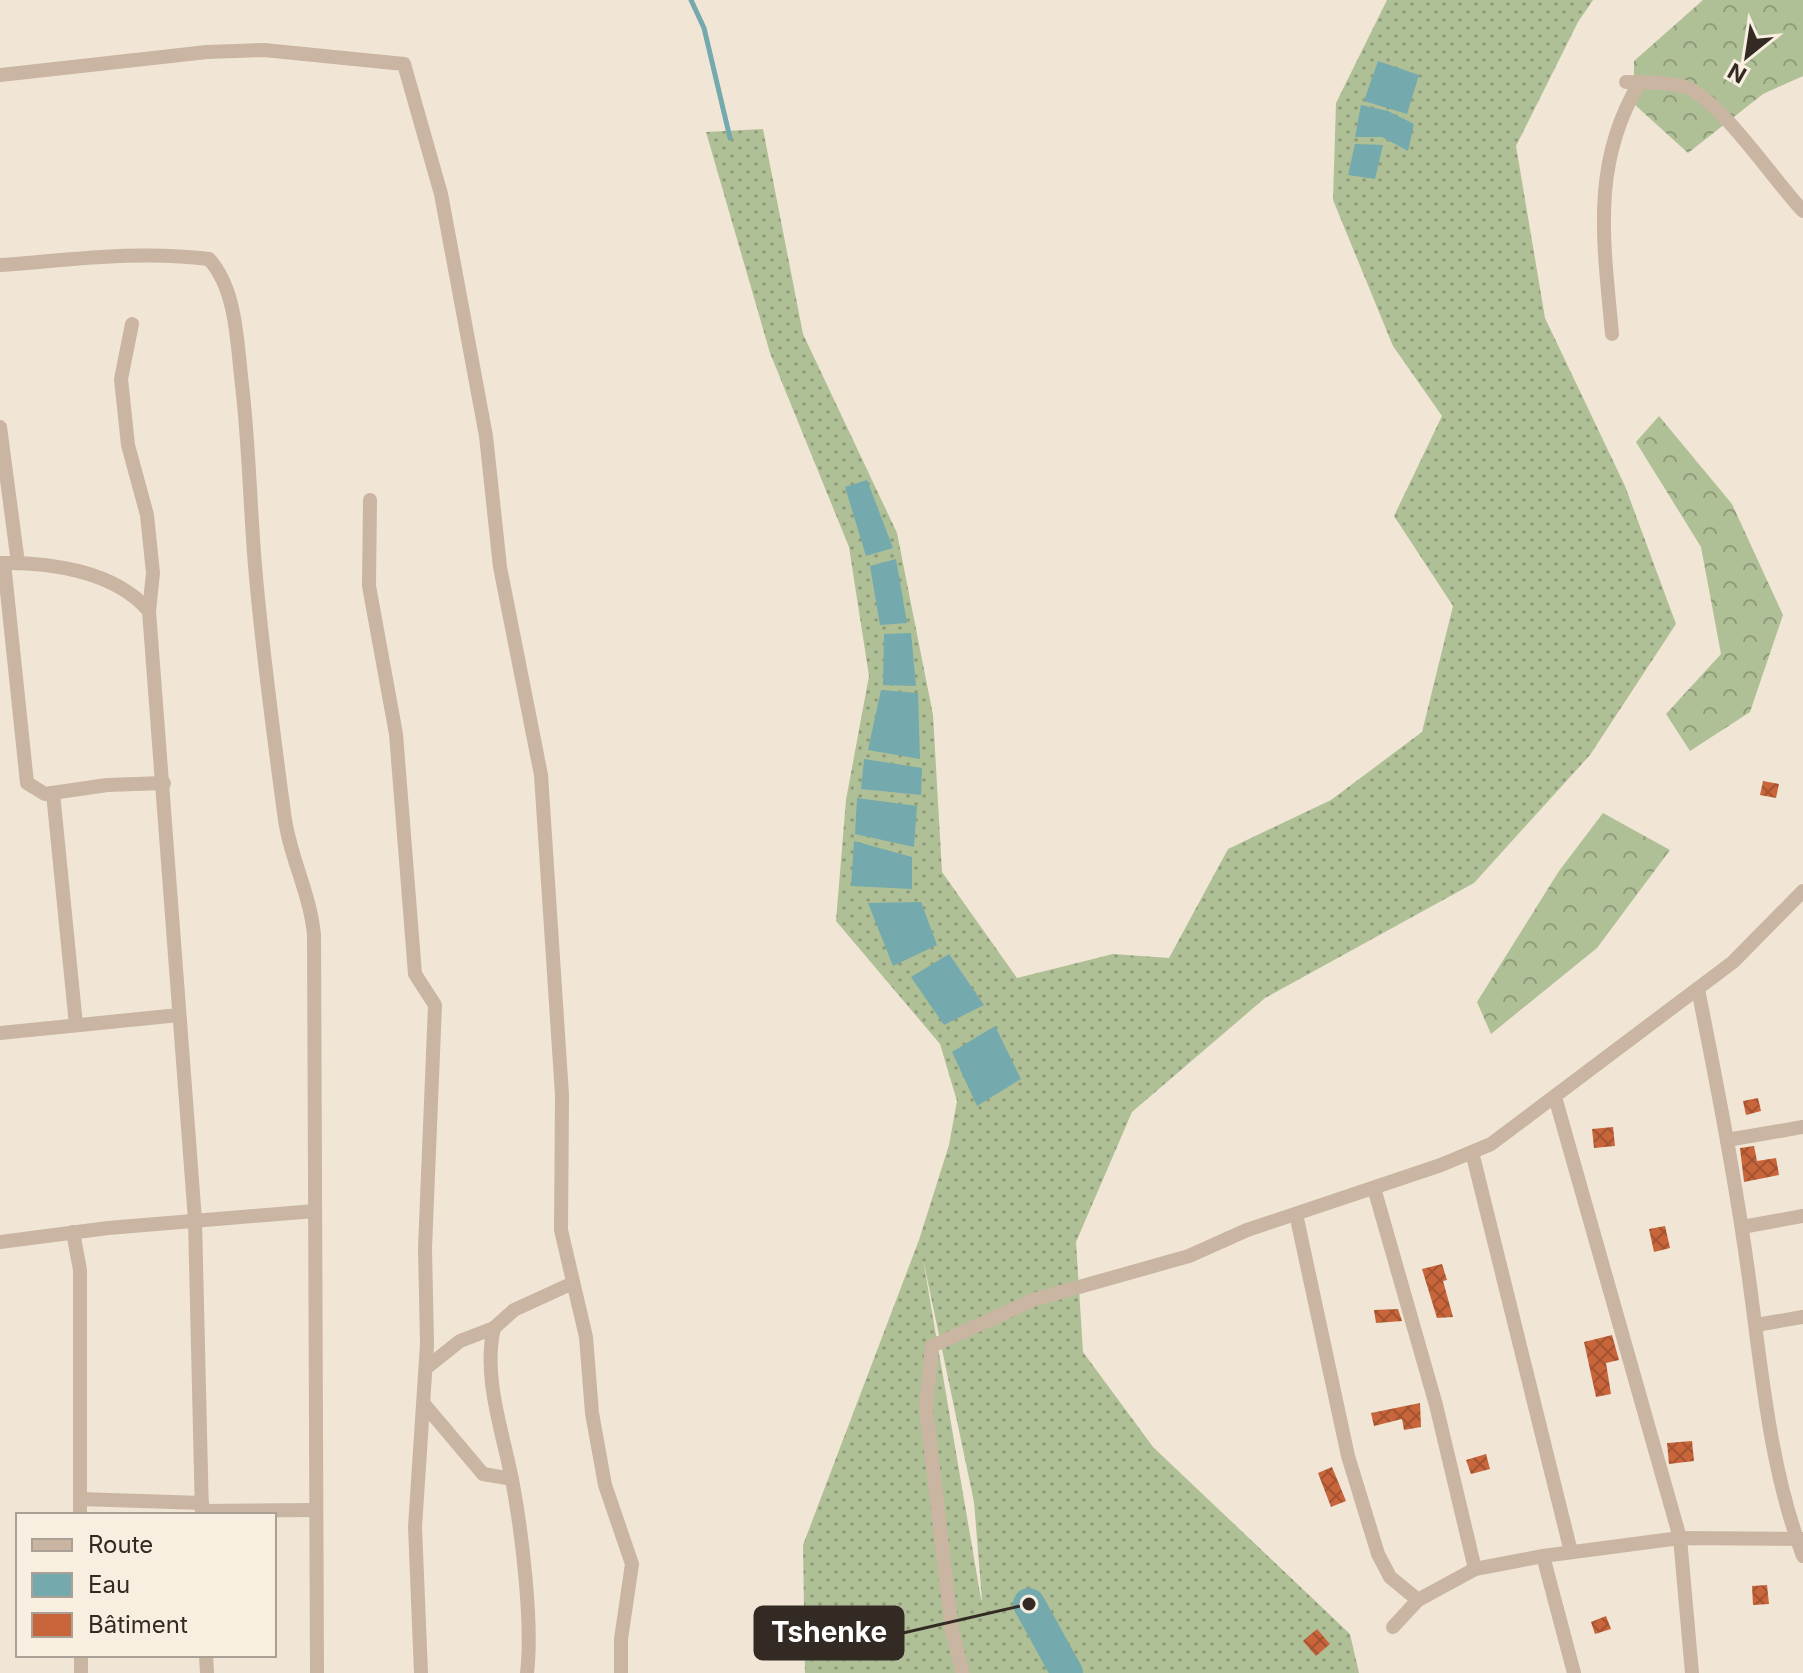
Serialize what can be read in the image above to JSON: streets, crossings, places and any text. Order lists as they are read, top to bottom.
{
  "places": ["Tshenke"],
  "legend": ["Route", "Eau", "Bâtiment"],
  "north": "bottom left"
}
